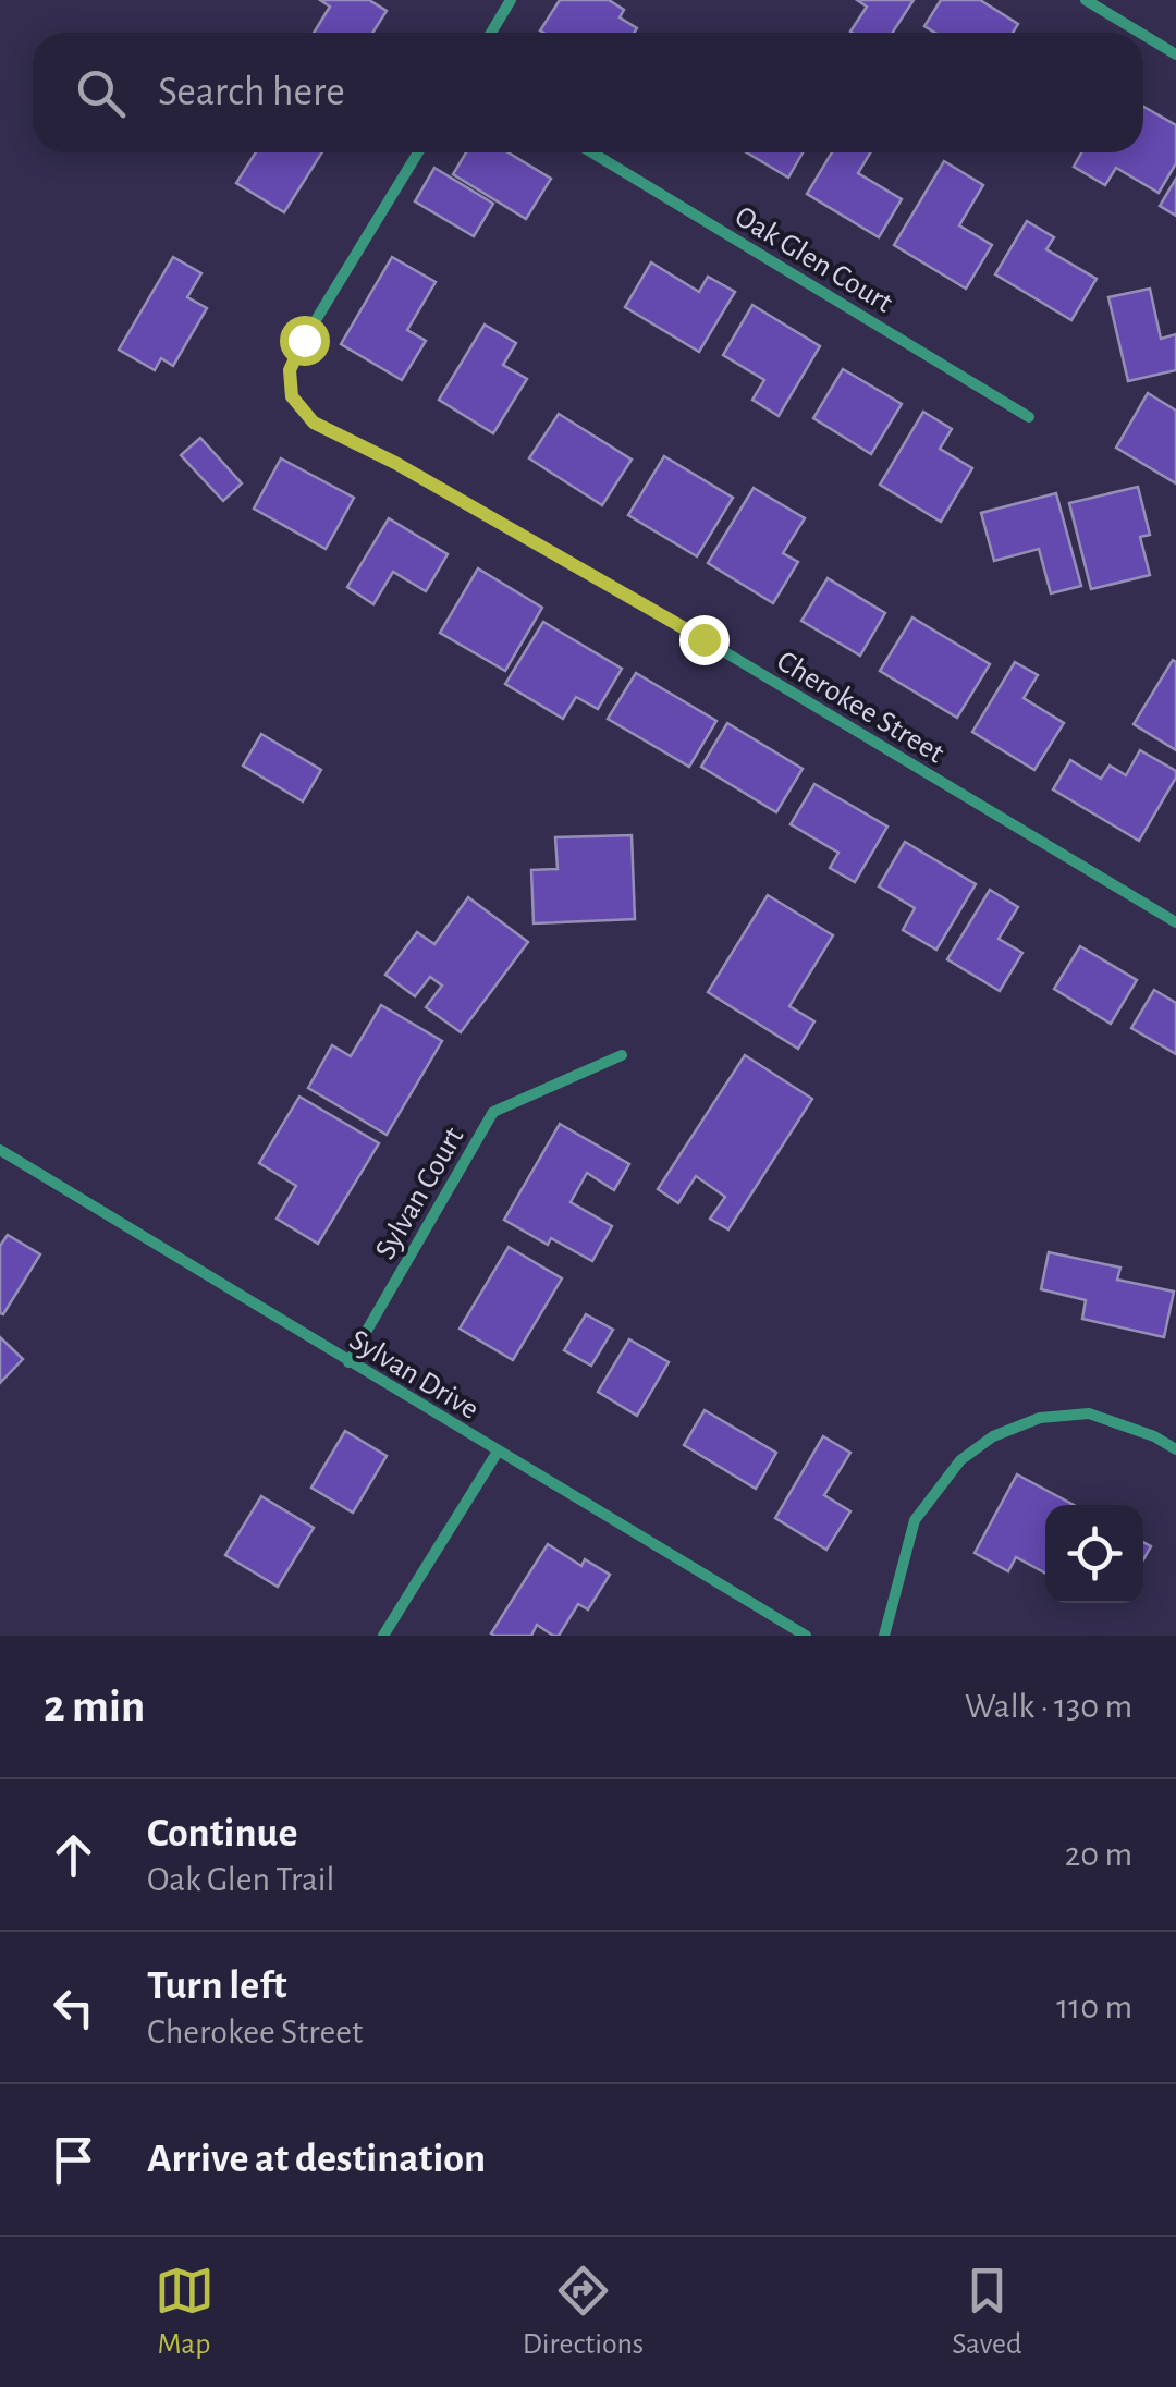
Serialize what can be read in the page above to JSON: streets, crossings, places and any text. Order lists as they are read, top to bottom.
{
  "streets": {
    "street": [
      "Oak Glen Court",
      "Cherokee Street",
      "Sylvan Court",
      "Sylvan Drive"
    ]
  },
  "crossings": [
    ["Sylvan Court", "Sylvan Drive"]
  ],
  "page": {
    "search": "Search here",
    "heading": ["2 min", "Walk · 130 m"],
    "list": [
      ["Continue", "Oak Glen Trail", "20 m"],
      ["Turn left", "Cherokee Street", "110 m"],
      "Arrive at destination"
    ],
    "nav": ["Map", "Directions", "Saved"]
  }
}
